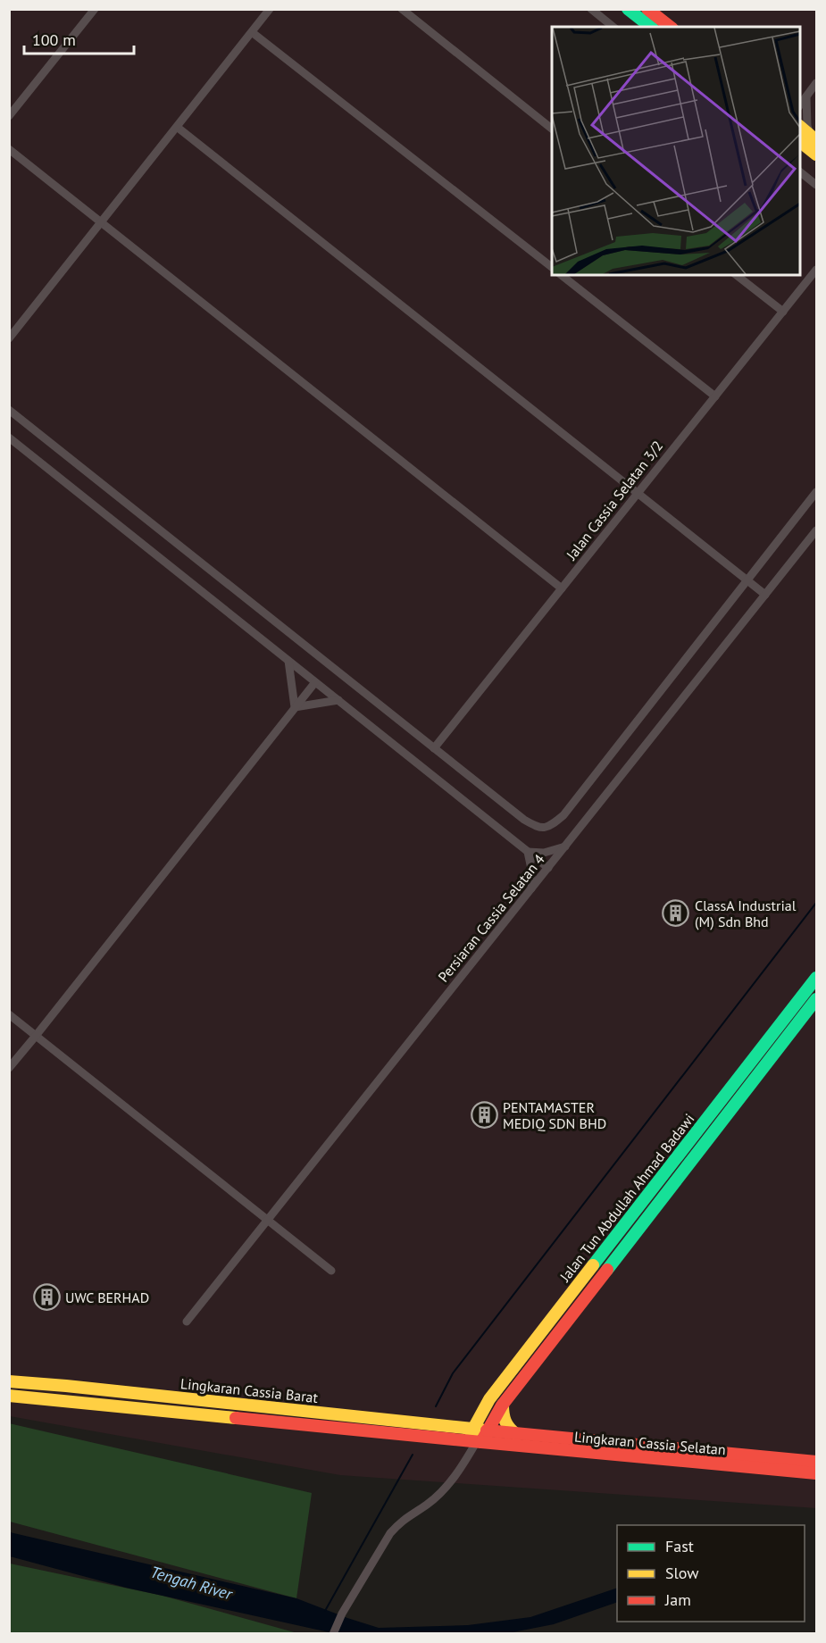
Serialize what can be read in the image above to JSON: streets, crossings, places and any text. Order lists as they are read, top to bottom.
{
  "streets": {
    "main road": ["Jalan Tun Abdullah Ahmad Badawi", "Lingkaran Cassia Barat", "Lingkaran Cassia Selatan"],
    "street": ["Jalan Cassia Selatan 3/2", "Persiaran Cassia Selatan 4"]
  },
  "crossings": [
    ["Jalan Tun Abdullah Ahmad Badawi", "Lingkaran Cassia Barat"],
    ["Jalan Tun Abdullah Ahmad Badawi", "Lingkaran Cassia Selatan"],
    ["Lingkaran Cassia Barat", "Lingkaran Cassia Selatan"]
  ],
  "water": ["Tengah River"],
  "places": {
    "building": ["ClassA Industrial (M) Sdn Bhd", "PENTAMASTER MEDIQ SDN BHD", "UWC BERHAD"]
  },
  "legend": ["Fast", "Slow", "Jam"],
  "scale_bar": "100 m"
}
